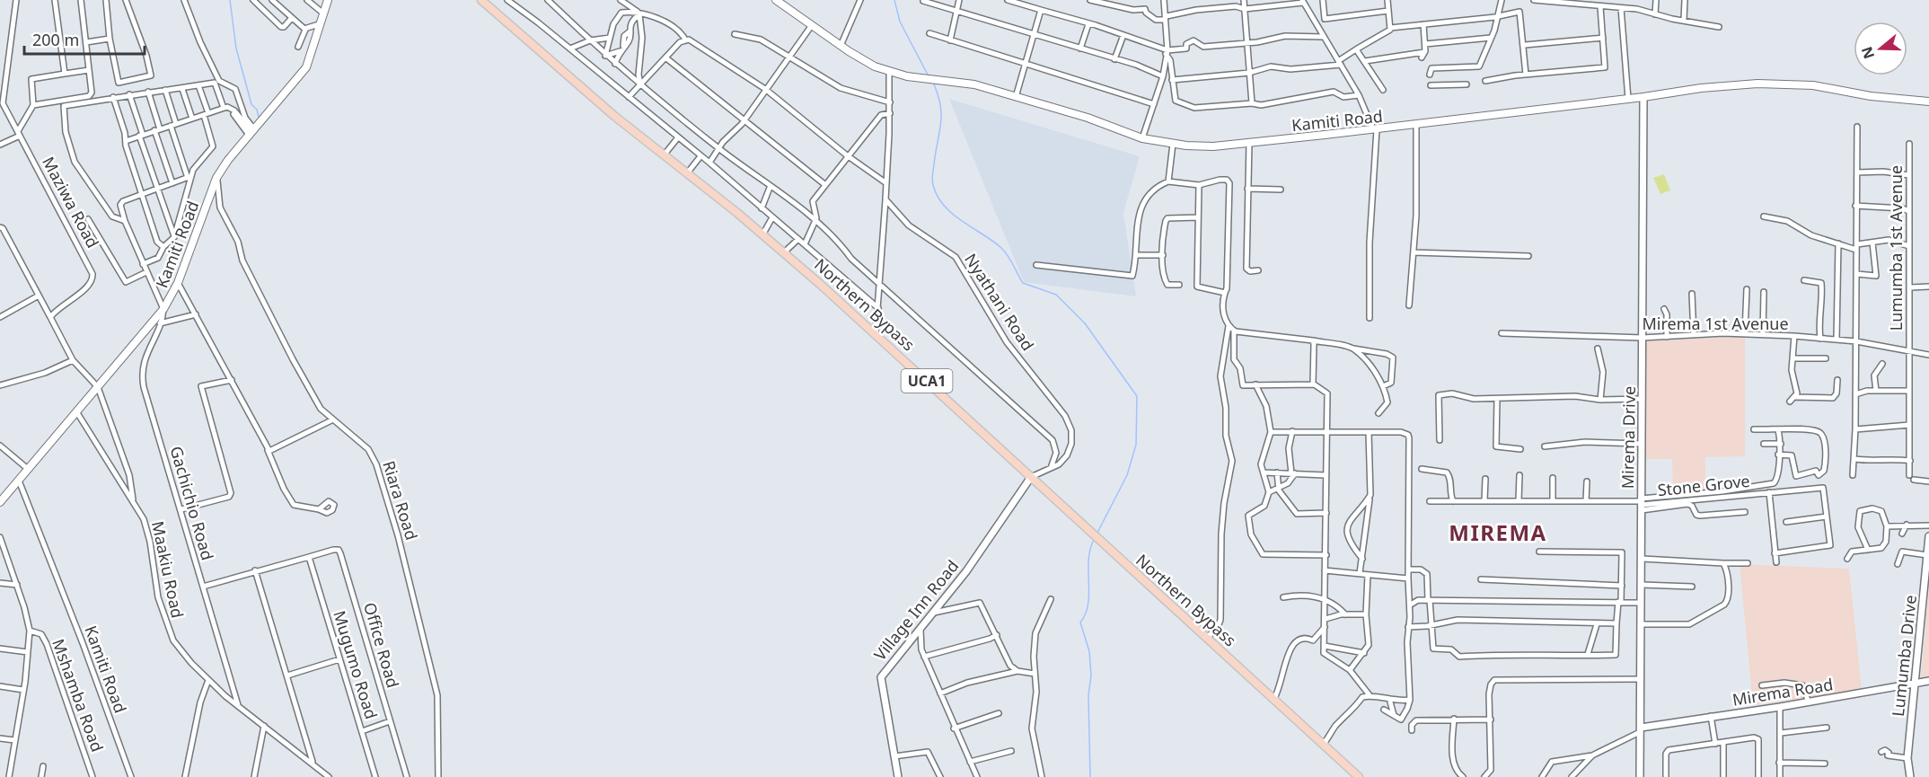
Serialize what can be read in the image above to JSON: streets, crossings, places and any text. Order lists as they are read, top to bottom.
{
  "streets": {
    "main road": ["Kamiti Road", "Northern Bypass", "UCA1"],
    "street": [
      "Maziwa Road",
      "Lumumba 1st Avenue",
      "Nyathani Road",
      "Mirema 1st Avenue",
      "Mirema Drive",
      "Stone Grove",
      "Riara Road",
      "Gachichio Road",
      "Maakiu Road",
      "Village Inn Road",
      "Office Road",
      "Lumumba Drive",
      "Mugumo Road",
      "Mirema Road",
      "Mshamba Road"
    ]
  },
  "crossings": [
    ["Kamiti Road", "Mirema Drive"],
    ["Kamiti Road", "Riara Road"],
    ["Kamiti Road", "Gachichio Road"],
    ["Kamiti Road", "Maakiu Road"],
    ["Lumumba 1st Avenue", "Mirema 1st Avenue"],
    ["Northern Bypass", "Village Inn Road"],
    ["Mirema 1st Avenue", "Mirema Drive"],
    ["Mirema Drive", "Stone Grove"],
    ["Mirema Drive", "Mirema Road"],
    ["Gachichio Road", "Maakiu Road"],
    ["Gachichio Road", "Office Road"],
    ["Office Road", "Mugumo Road"],
    ["Lumumba Drive", "Mirema Road"]
  ],
  "districts": ["MIREMA"],
  "scale_bar": "200 m",
  "north": "left"
}
